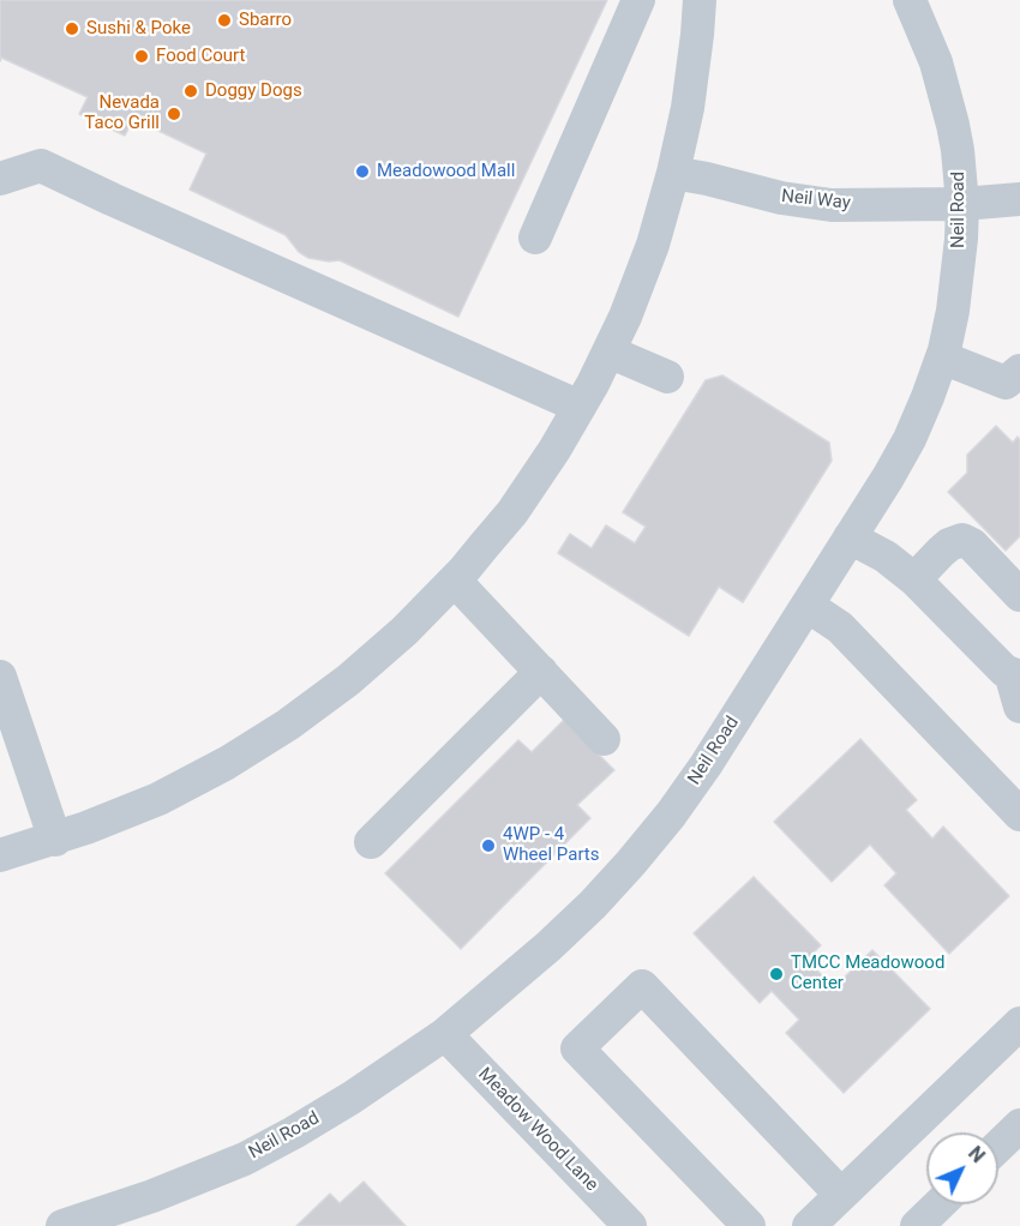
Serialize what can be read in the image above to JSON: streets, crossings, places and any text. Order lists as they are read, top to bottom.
{
  "streets": {
    "street": ["Neil Way", "Neil Road", "Meadow Wood Lane"]
  },
  "crossings": [
    ["Neil Way", "Neil Road"],
    ["Neil Road", "Meadow Wood Lane"]
  ],
  "places": [
    "Sbarro",
    "Sushi & Poke",
    "Food Court",
    "Doggy Dogs",
    "Nevada Taco Grill",
    "Meadowood Mall",
    "4WP - 4 Wheel Parts",
    "TMCC Meadowood Center"
  ],
  "north": "top right"
}
